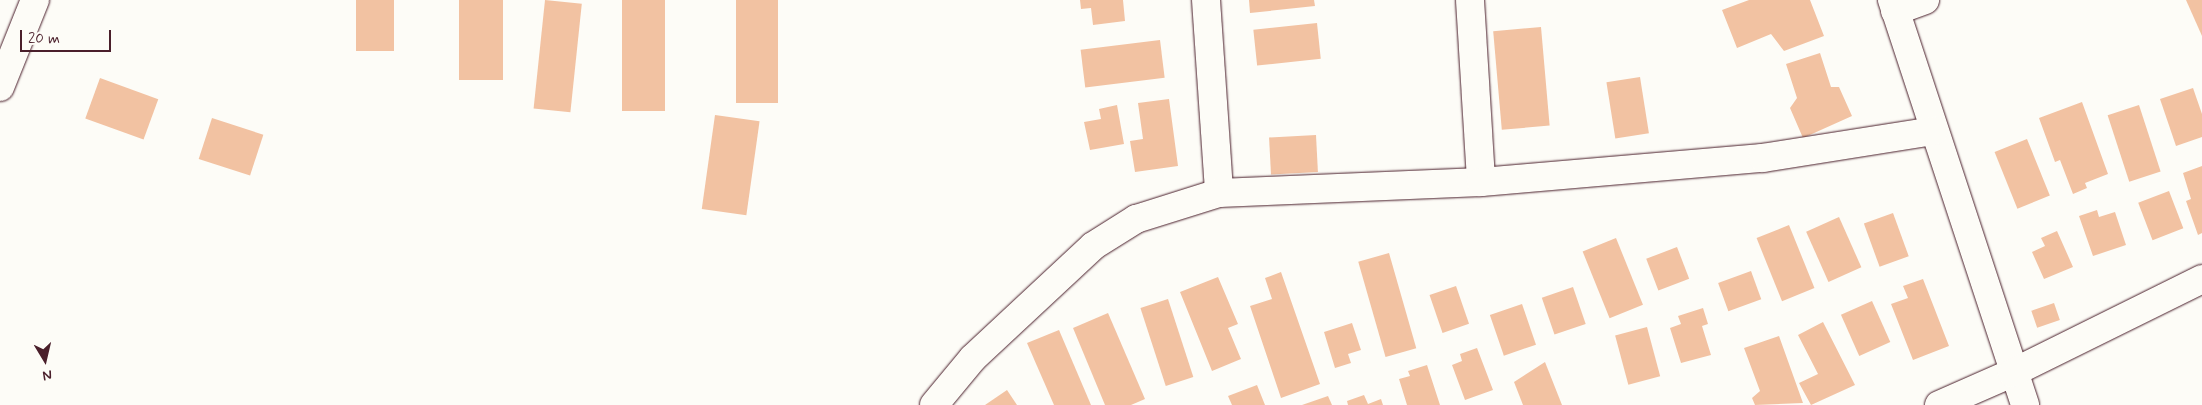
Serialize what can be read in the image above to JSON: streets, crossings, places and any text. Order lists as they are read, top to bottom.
{
  "scale_bar": "20 m",
  "north": "bottom"
}
